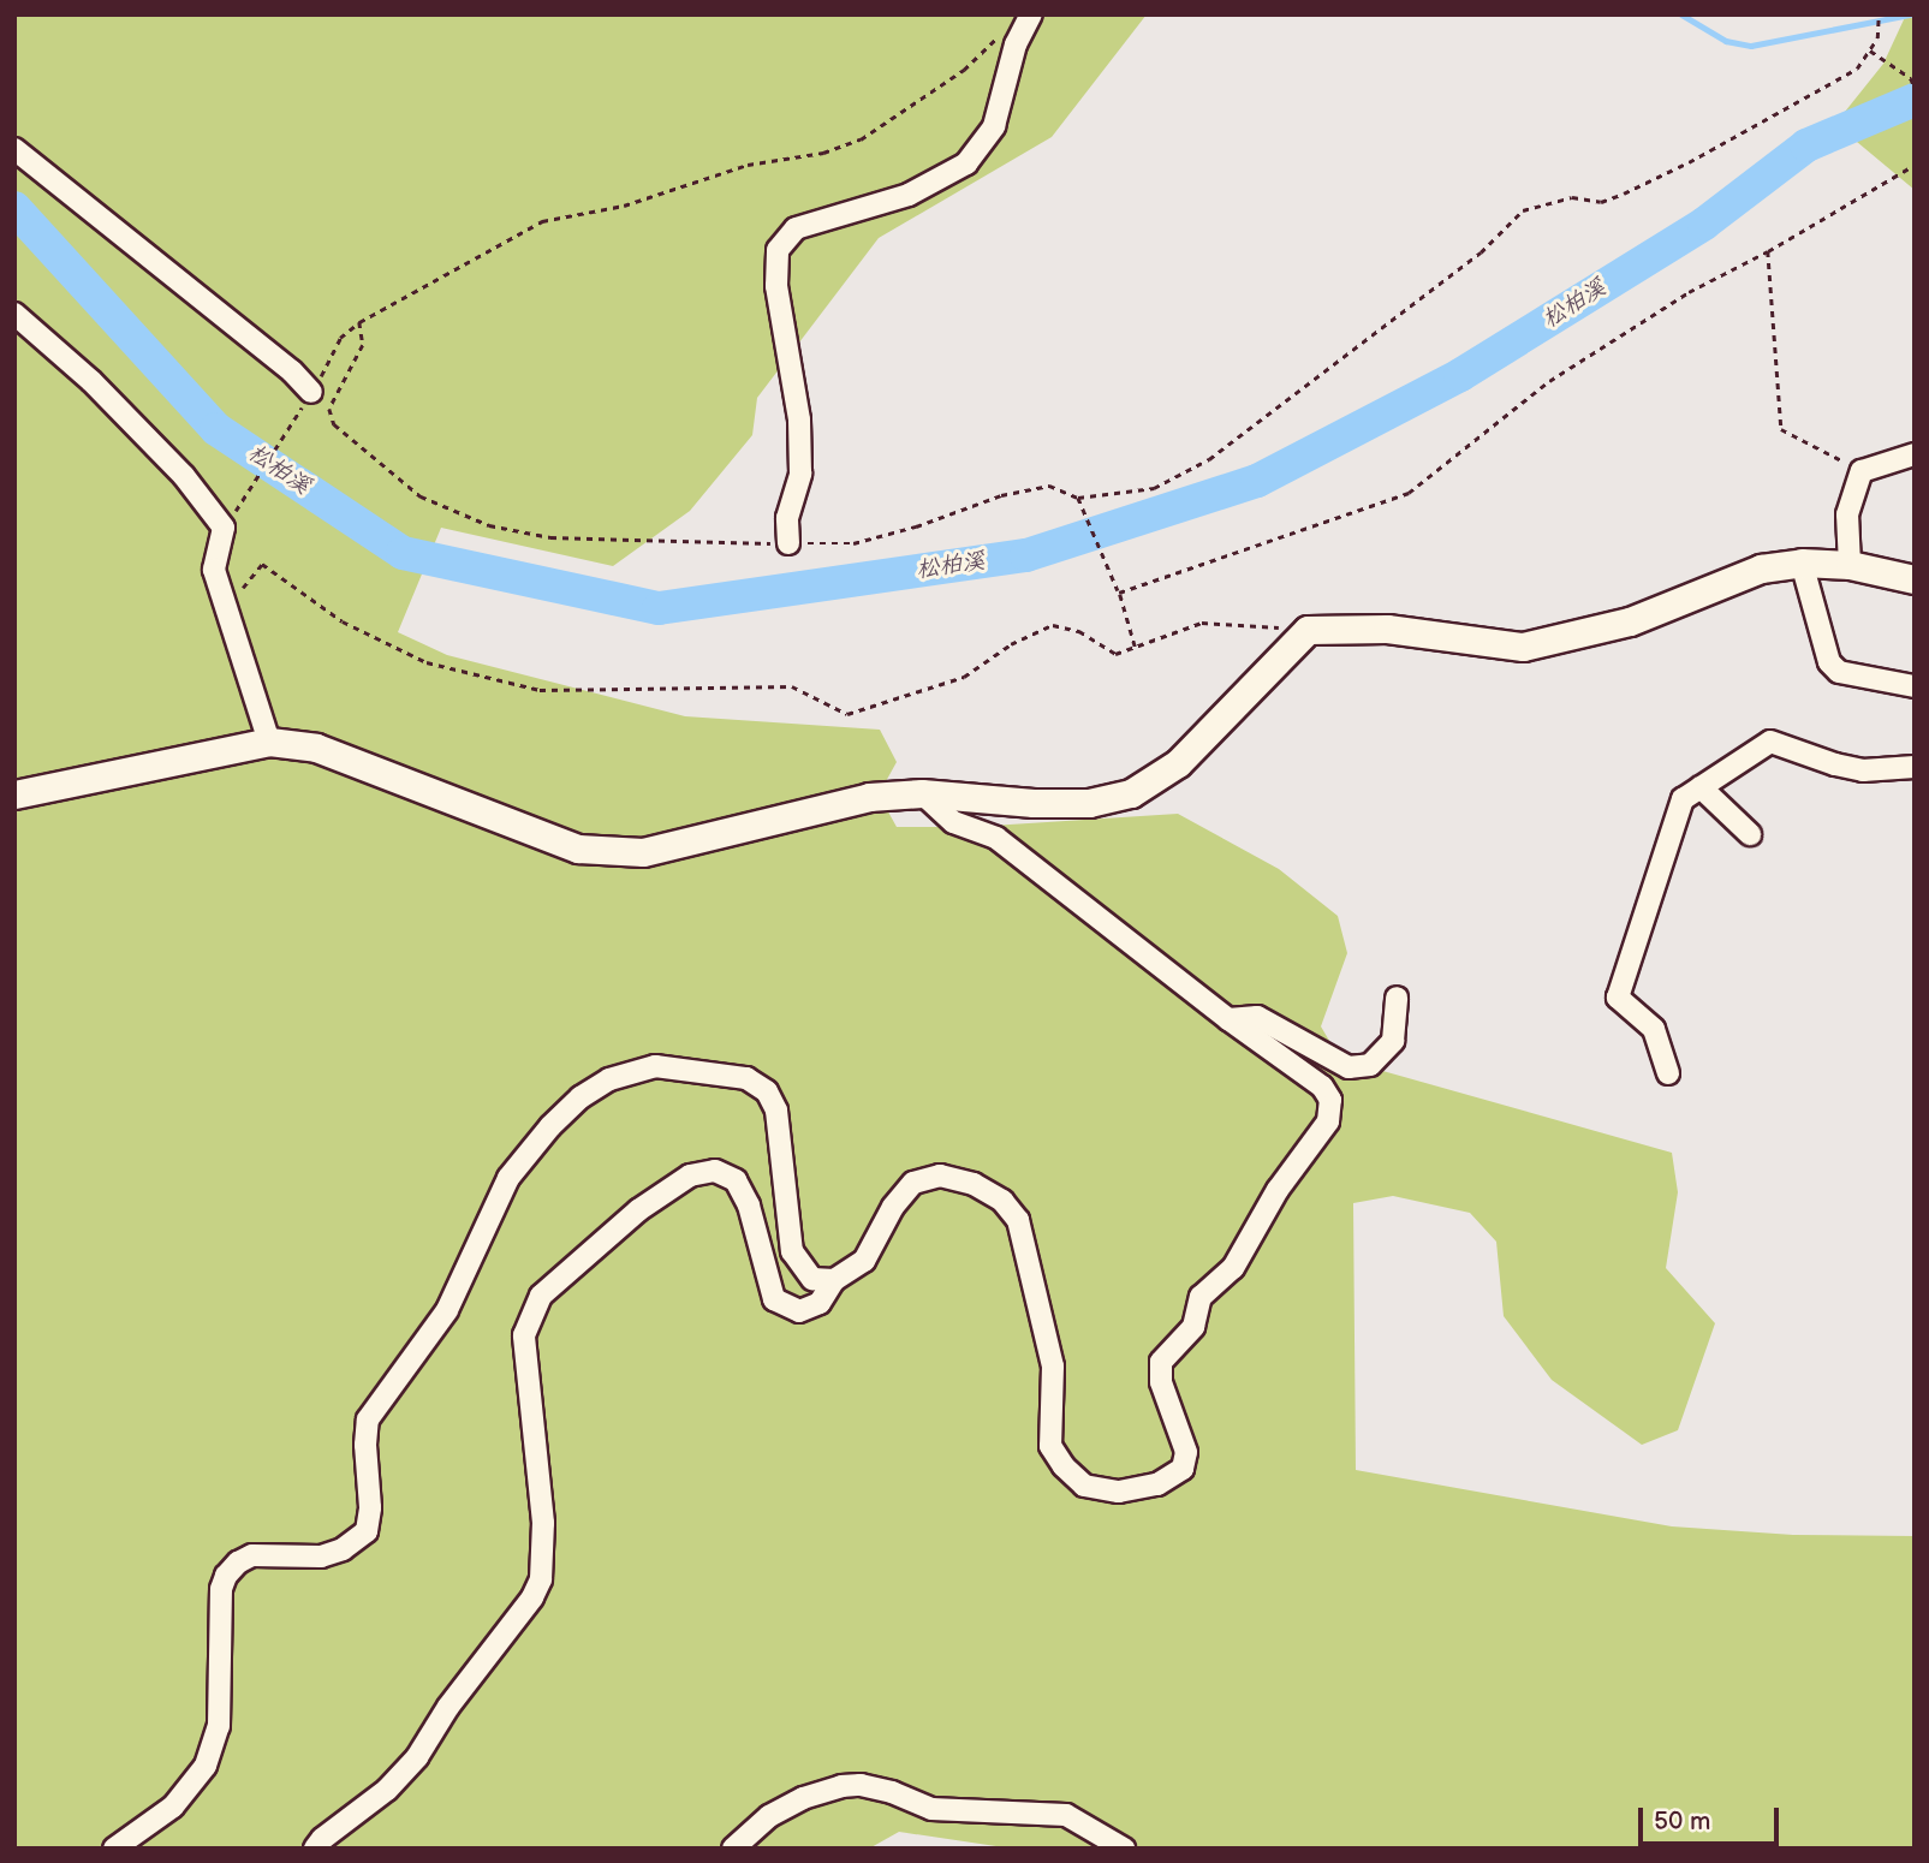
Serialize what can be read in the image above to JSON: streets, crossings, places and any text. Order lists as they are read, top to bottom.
{
  "water": ["松柏溪"],
  "scale_bar": "50 m"
}
